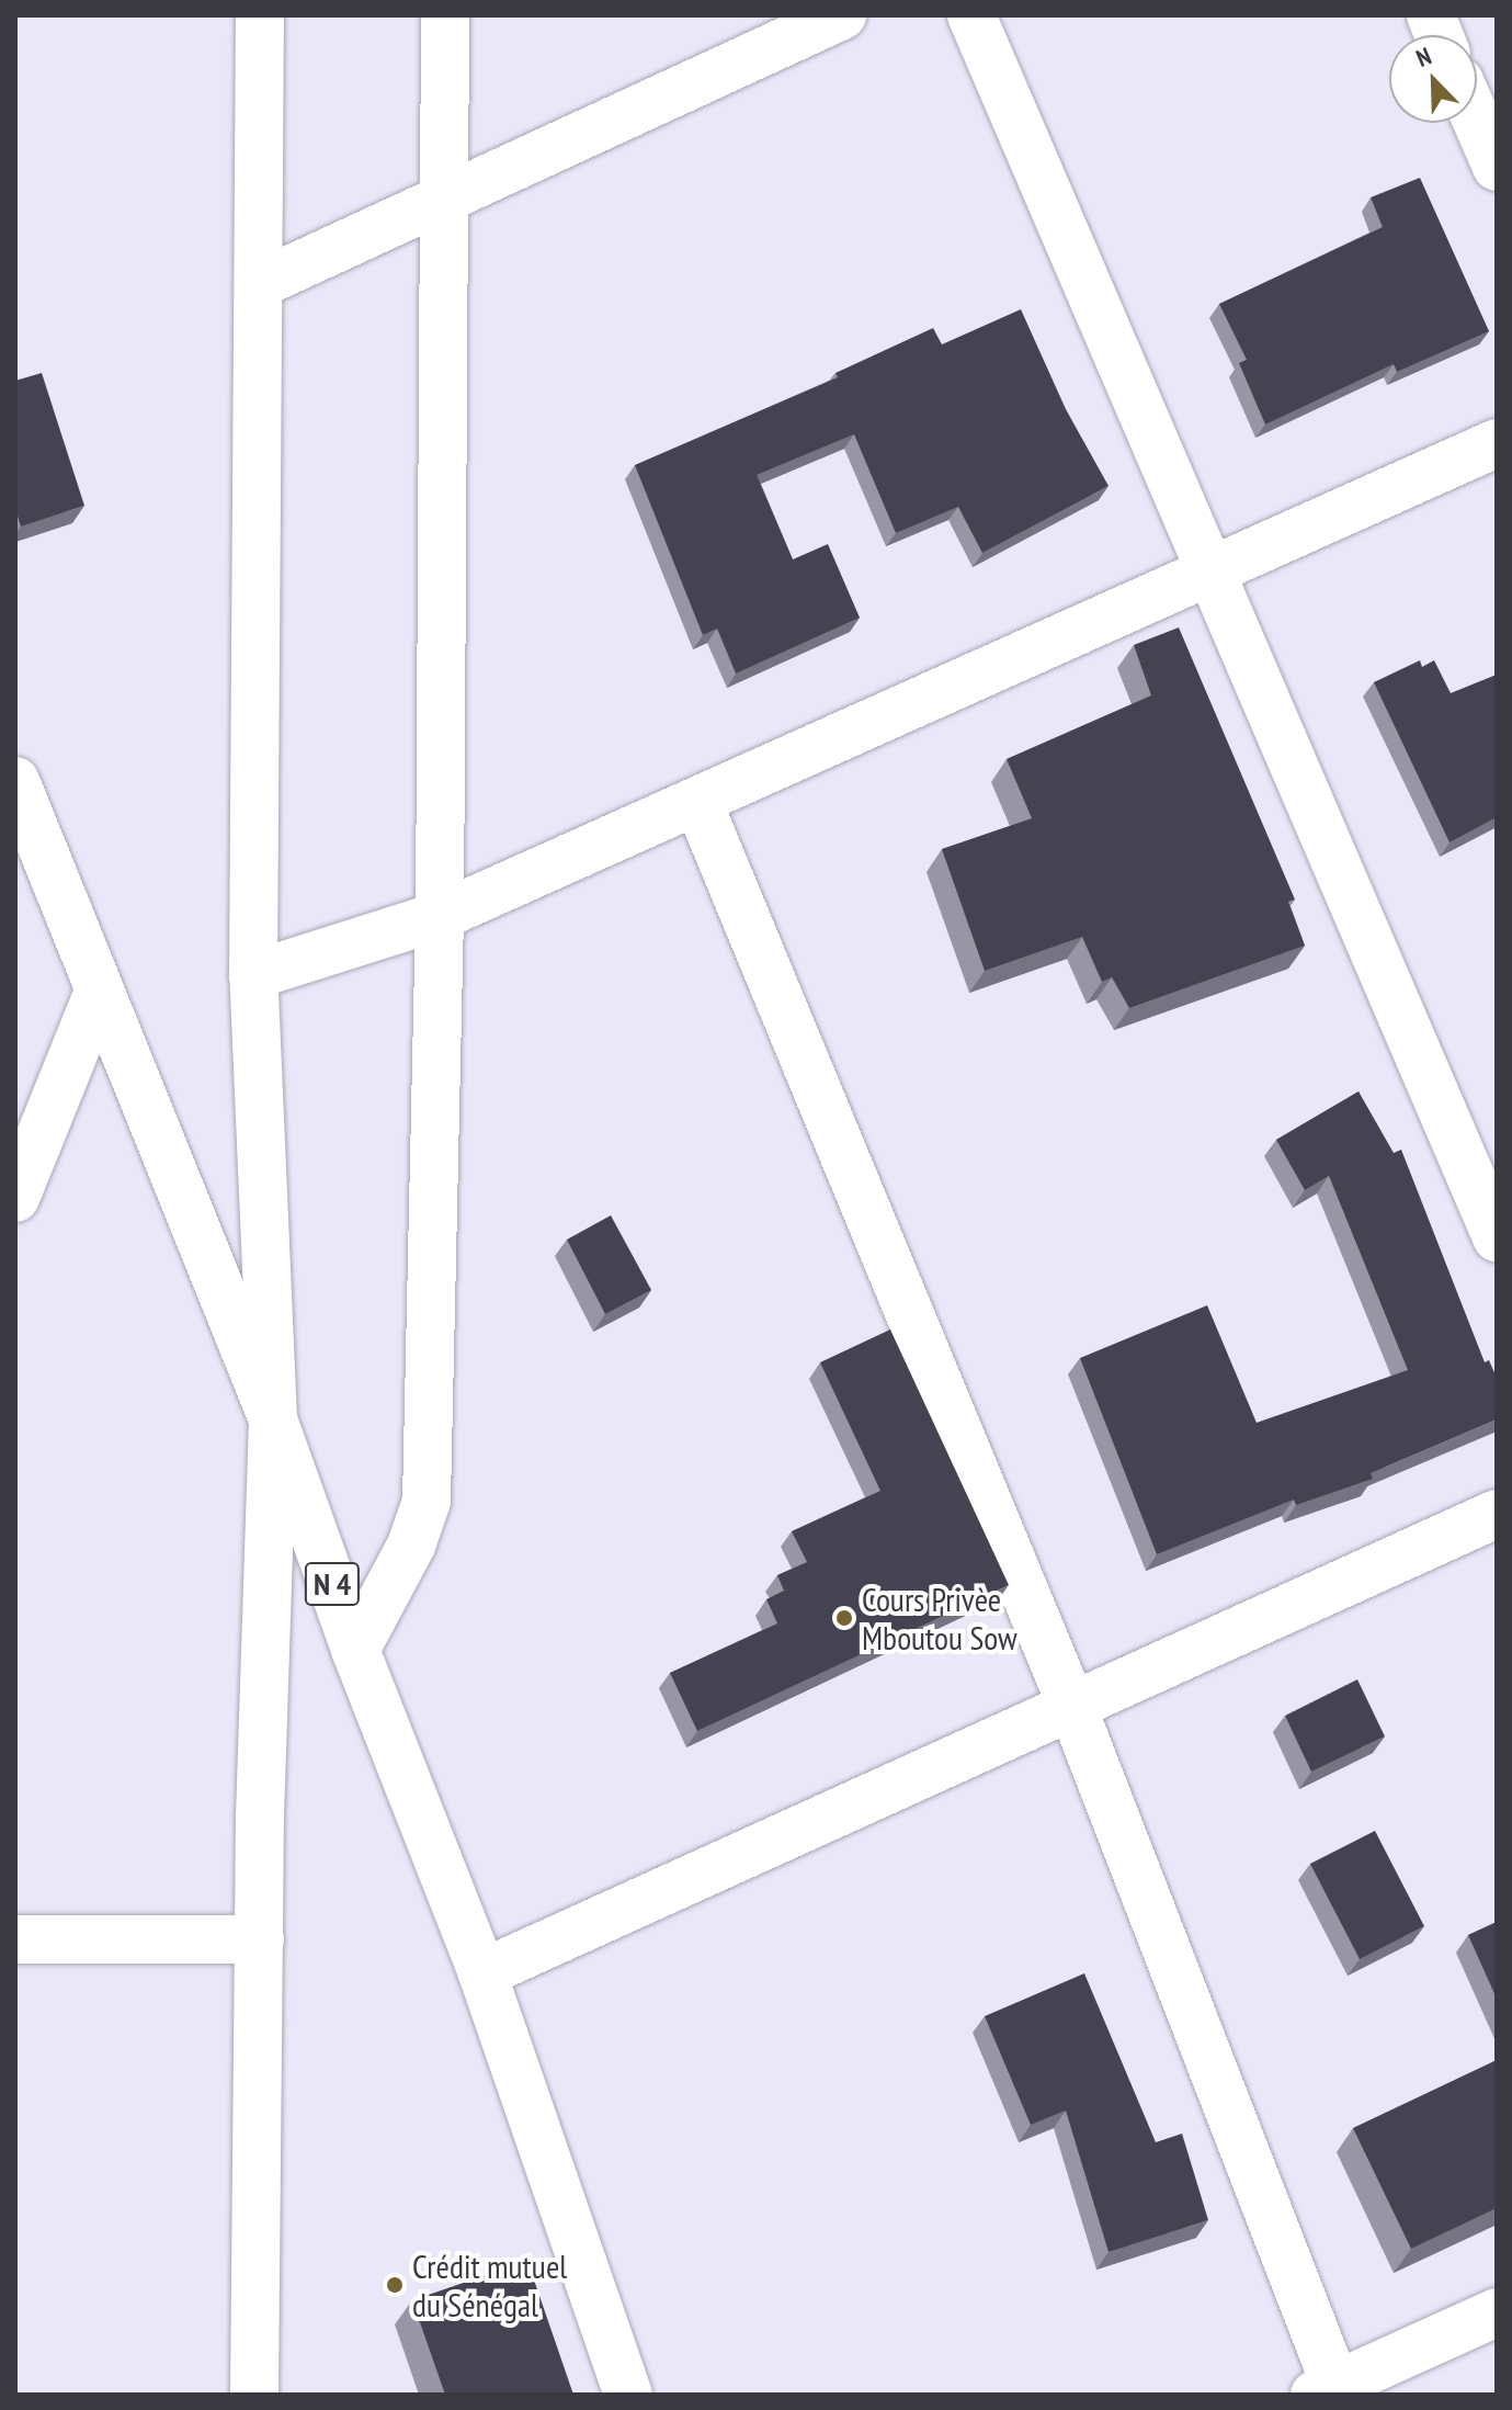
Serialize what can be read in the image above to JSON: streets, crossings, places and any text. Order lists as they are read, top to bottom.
{
  "streets": {
    "street": ["N 4"]
  },
  "places": ["Cours Privèe Mboutou Sow", "Crédit mutuel du Sénégal"],
  "north": "top left"
}
